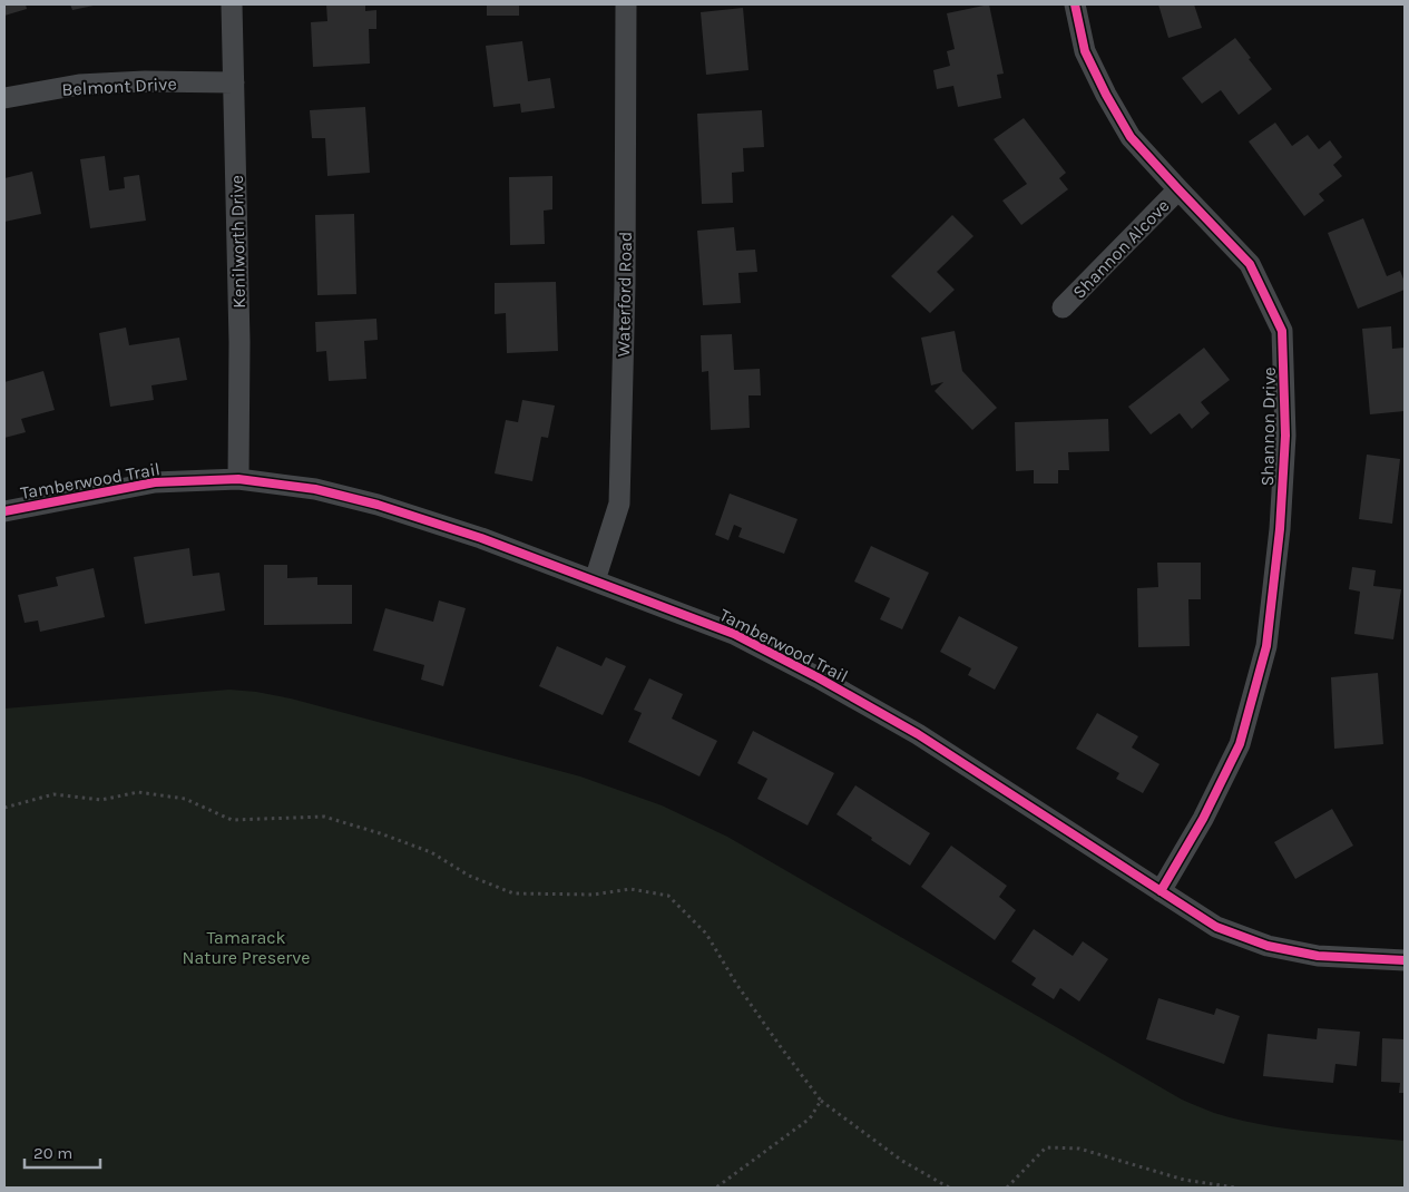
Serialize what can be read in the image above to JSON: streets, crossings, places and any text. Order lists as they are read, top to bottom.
{
  "streets": {
    "street": [
      "Belmont Drive",
      "Kenilworth Drive",
      "Shannon Alcove",
      "Waterford Road",
      "Shannon Drive",
      "Tamberwood Trail"
    ]
  },
  "crossings": [
    ["Belmont Drive", "Kenilworth Drive"],
    ["Kenilworth Drive", "Tamberwood Trail"],
    ["Shannon Alcove", "Shannon Drive"],
    ["Waterford Road", "Tamberwood Trail"],
    ["Shannon Drive", "Tamberwood Trail"]
  ],
  "parks": ["Tamarack Nature Preserve"],
  "scale_bar": "20 m"
}
